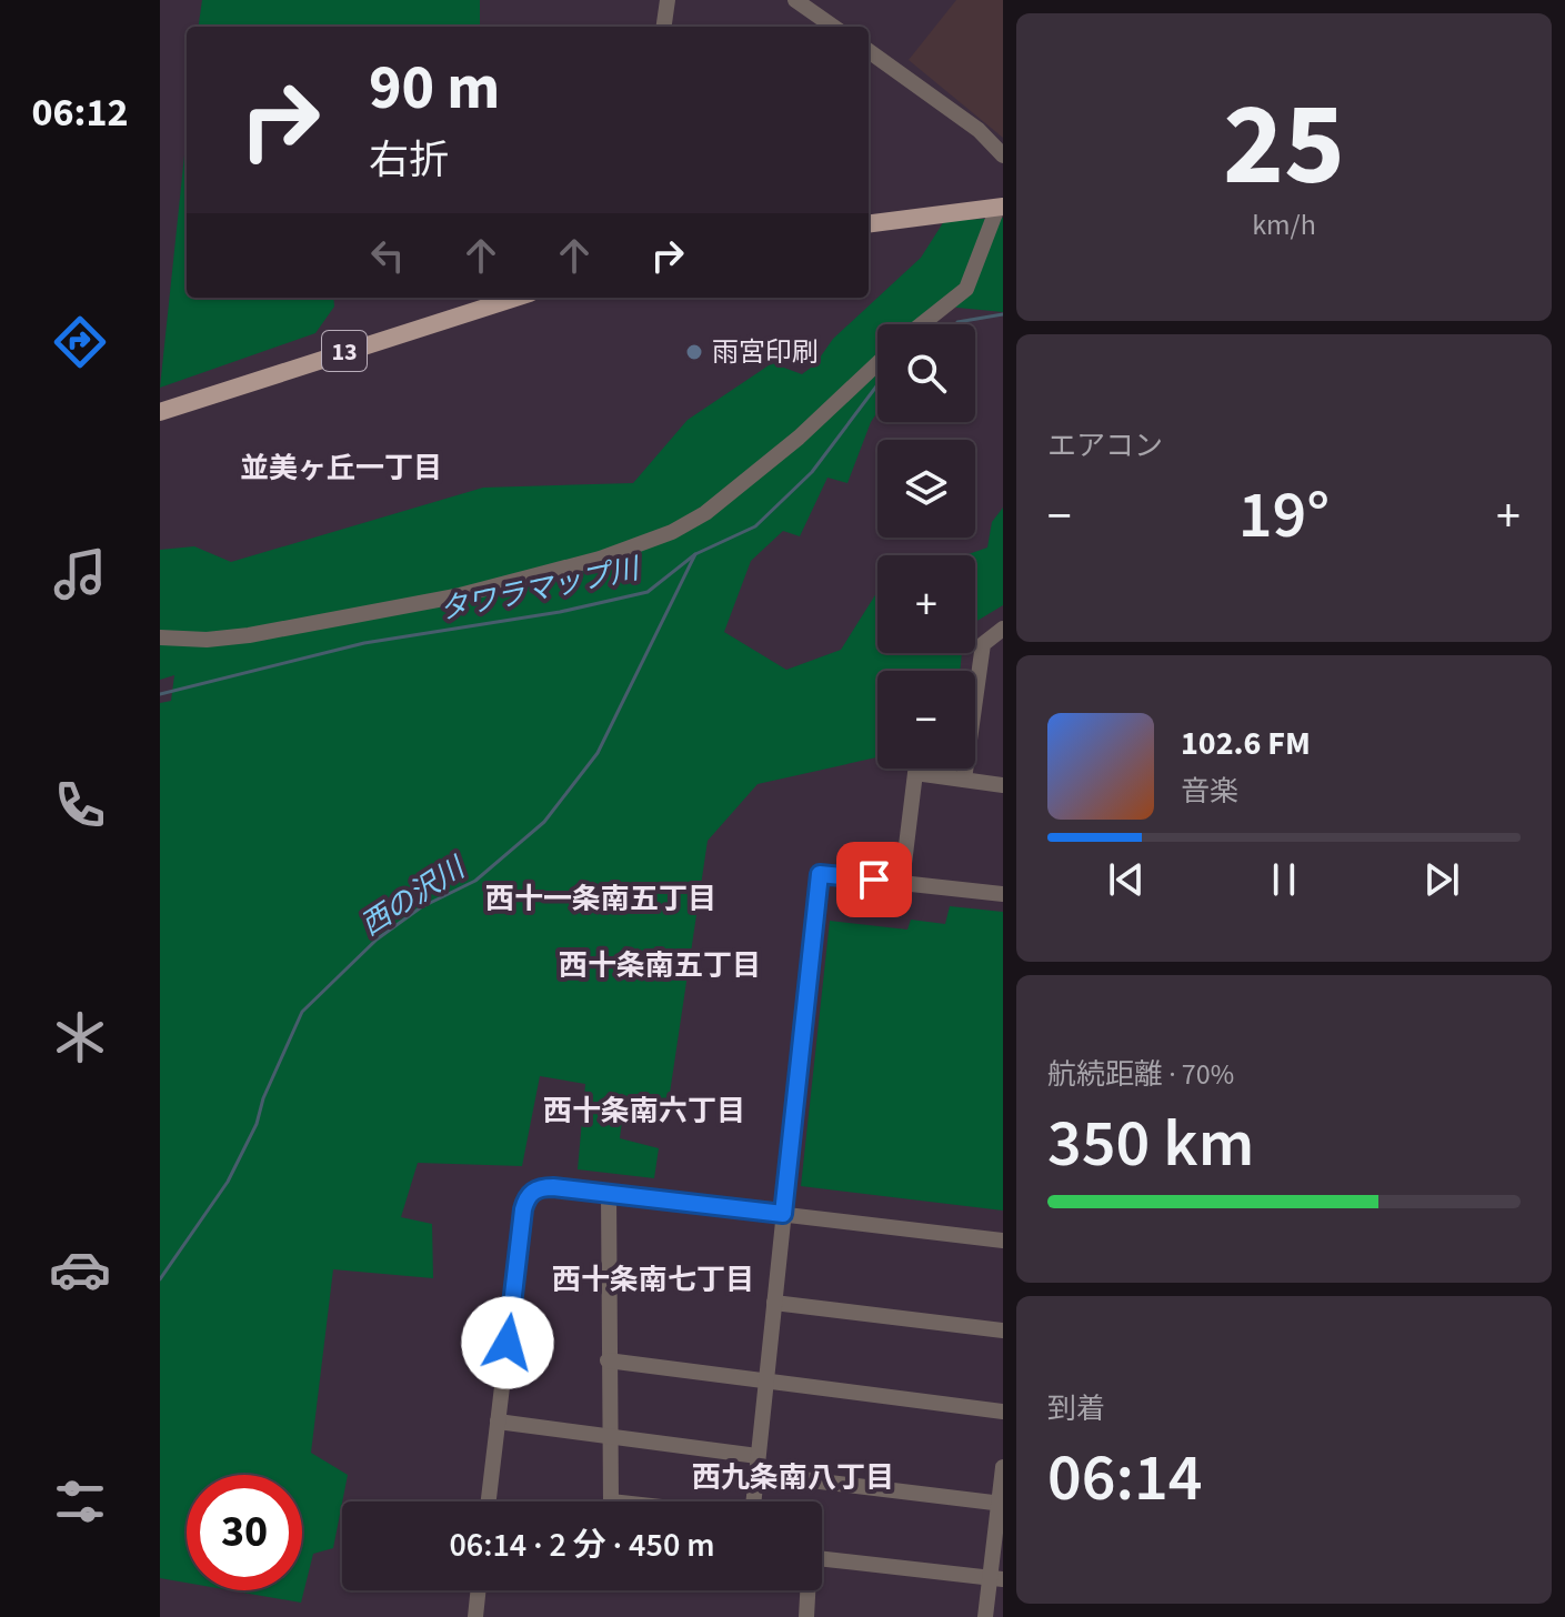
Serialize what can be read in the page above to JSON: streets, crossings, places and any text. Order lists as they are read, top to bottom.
{
  "streets": {
    "main road": ["13"]
  },
  "districts": [
    "並美ヶ丘一丁目",
    "西十一条南五丁目",
    "西十条南五丁目",
    "西十条南六丁目",
    "西十条南七丁目",
    "西九条南八丁目"
  ],
  "water": ["タワラマップ川", "西の沢川"],
  "places": ["雨宮印刷"],
  "page": {
    "tabs": "06:12",
    "tile": [
      ["25", "km/h"],
      "エアコン",
      ["航続距離 · 70%", "350 km"],
      ["到着", "06:14"]
    ],
    "turn": ["90 m", "右折"],
    "map_buttons": ["+", "−"],
    "heat": ["−", "19°", "+"],
    "song": ["102.6 FM", "音楽"],
    "limit": "30",
    "trip": "06:14 · 2 分 · 450 m"
  }
}
